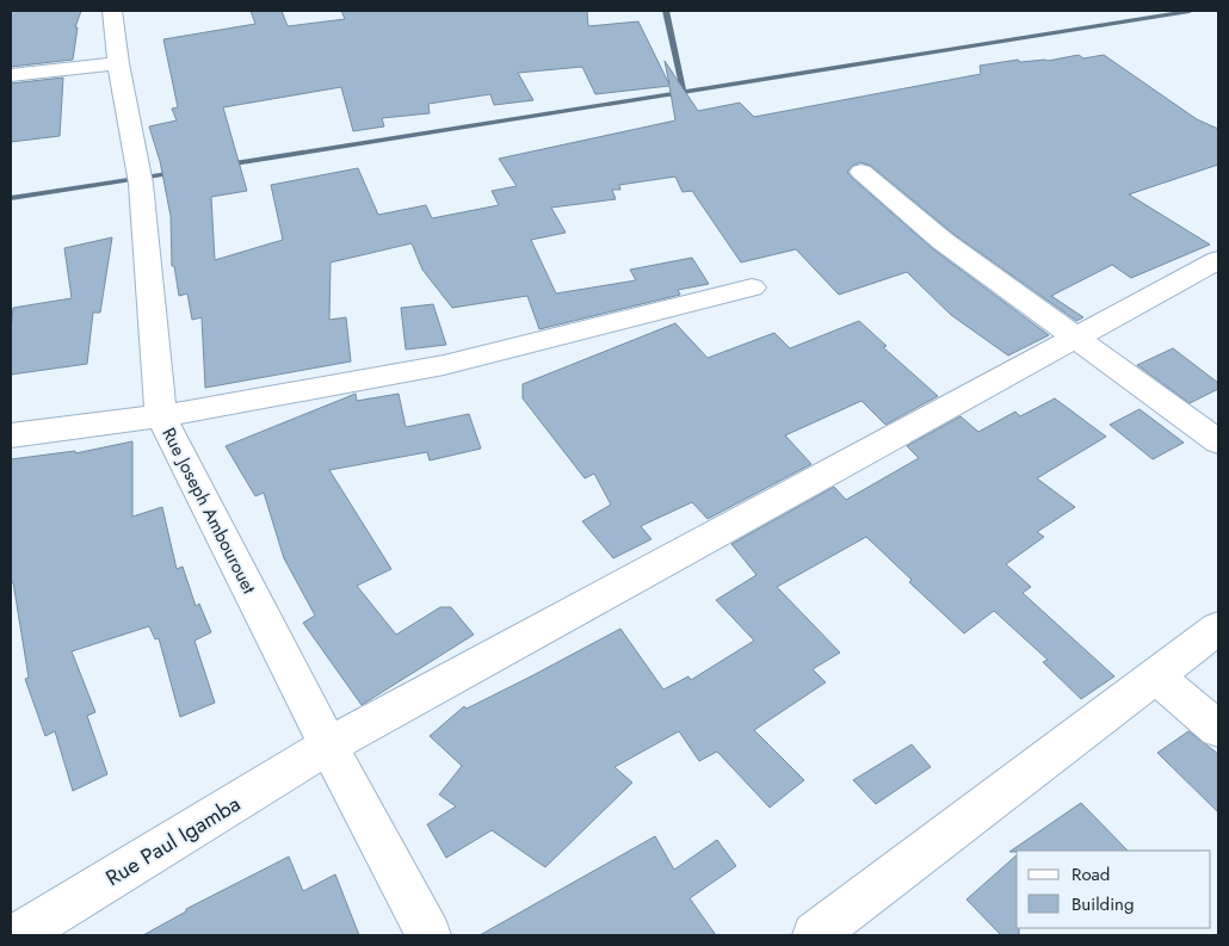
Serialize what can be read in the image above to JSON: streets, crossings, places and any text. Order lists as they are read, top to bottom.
{
  "streets": {
    "street": ["Rue Joseph Ambourouet", "Rue Paul Igamba"]
  },
  "crossings": [
    ["Rue Joseph Ambourouet", "Rue Paul Igamba"]
  ],
  "legend": ["Road", "Building"]
}
